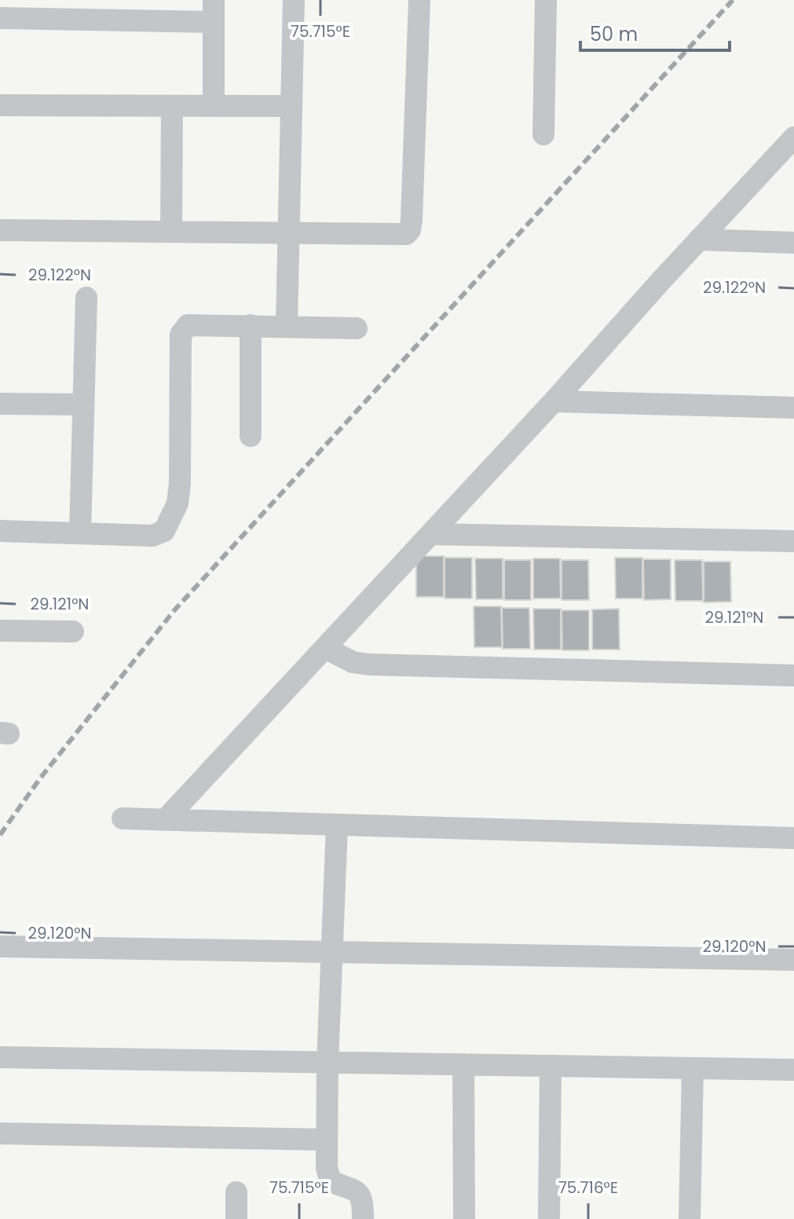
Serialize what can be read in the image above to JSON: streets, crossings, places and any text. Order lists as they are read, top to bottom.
{
  "scale_bar": "50 m",
  "coordinates": [
    "75.715°E",
    "29.122°N",
    "29.121°N",
    "29.120°N",
    "75.716°E"
  ]
}
